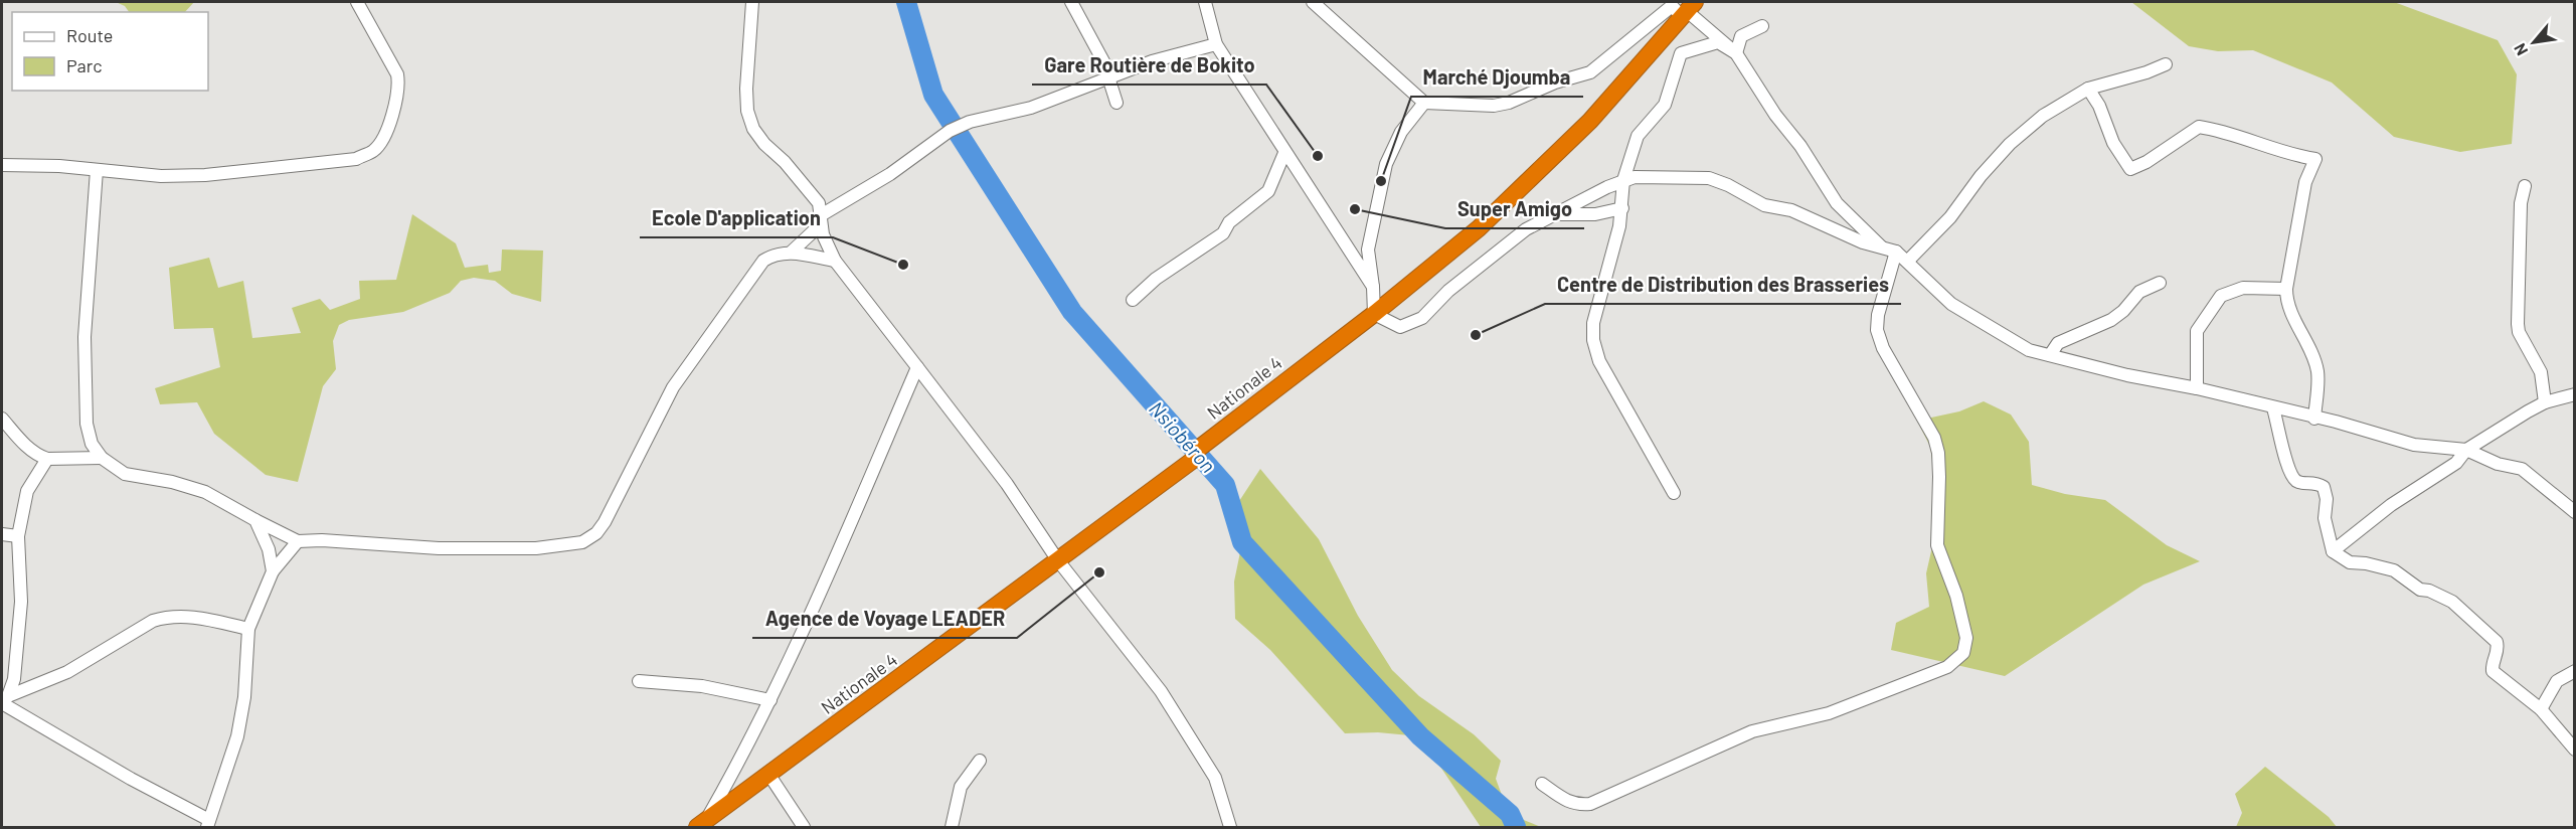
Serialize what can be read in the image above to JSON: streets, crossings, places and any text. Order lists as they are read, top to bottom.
{
  "streets": {
    "highway": ["Nationale 4"]
  },
  "water": ["Nsiobéron"],
  "places": [
    "Gare Routière de Bokito",
    "Marché Djoumba",
    "Super Amigo",
    "Ecole D'application",
    "Centre de Distribution des Brasseries",
    "Agence de Voyage LEADER"
  ],
  "legend": ["Route", "Parc"],
  "north": "bottom left"
}
